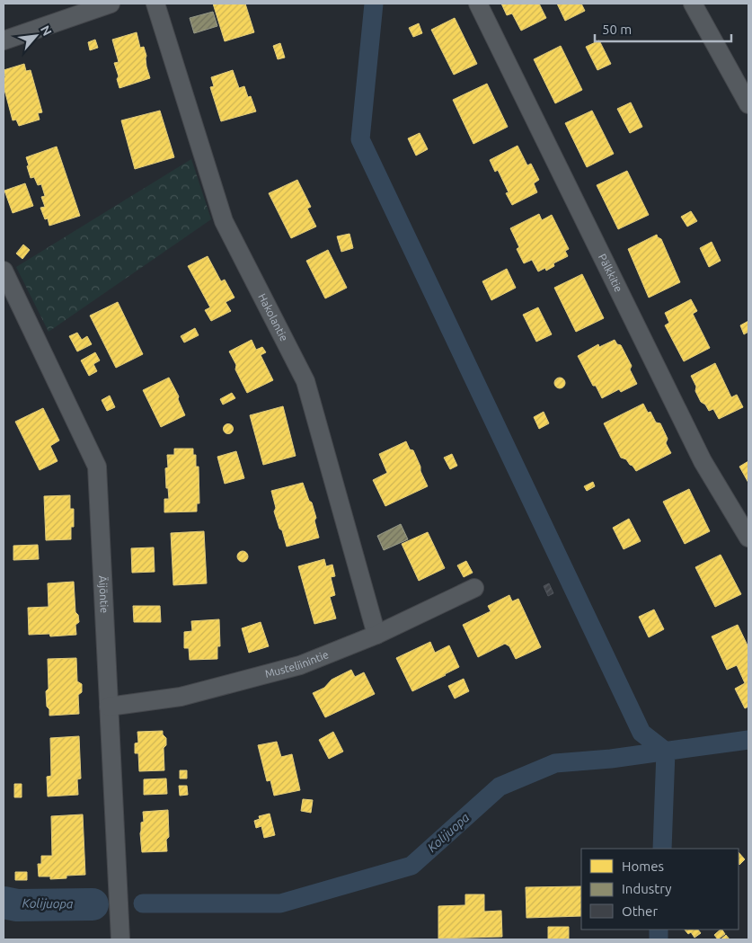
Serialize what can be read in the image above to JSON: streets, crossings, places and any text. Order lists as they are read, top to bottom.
{
  "streets": {
    "street": [
      "Pälkkitie",
      "Hakolantie",
      "Äijöntie",
      "Musteliinintie"
    ]
  },
  "crossings": [
    ["Hakolantie", "Musteliinintie"],
    ["Äijöntie", "Musteliinintie"]
  ],
  "water": ["Kolijuopa"],
  "legend": ["Homes", "Industry", "Other"],
  "scale_bar": "50 m",
  "north": "top right"
}
